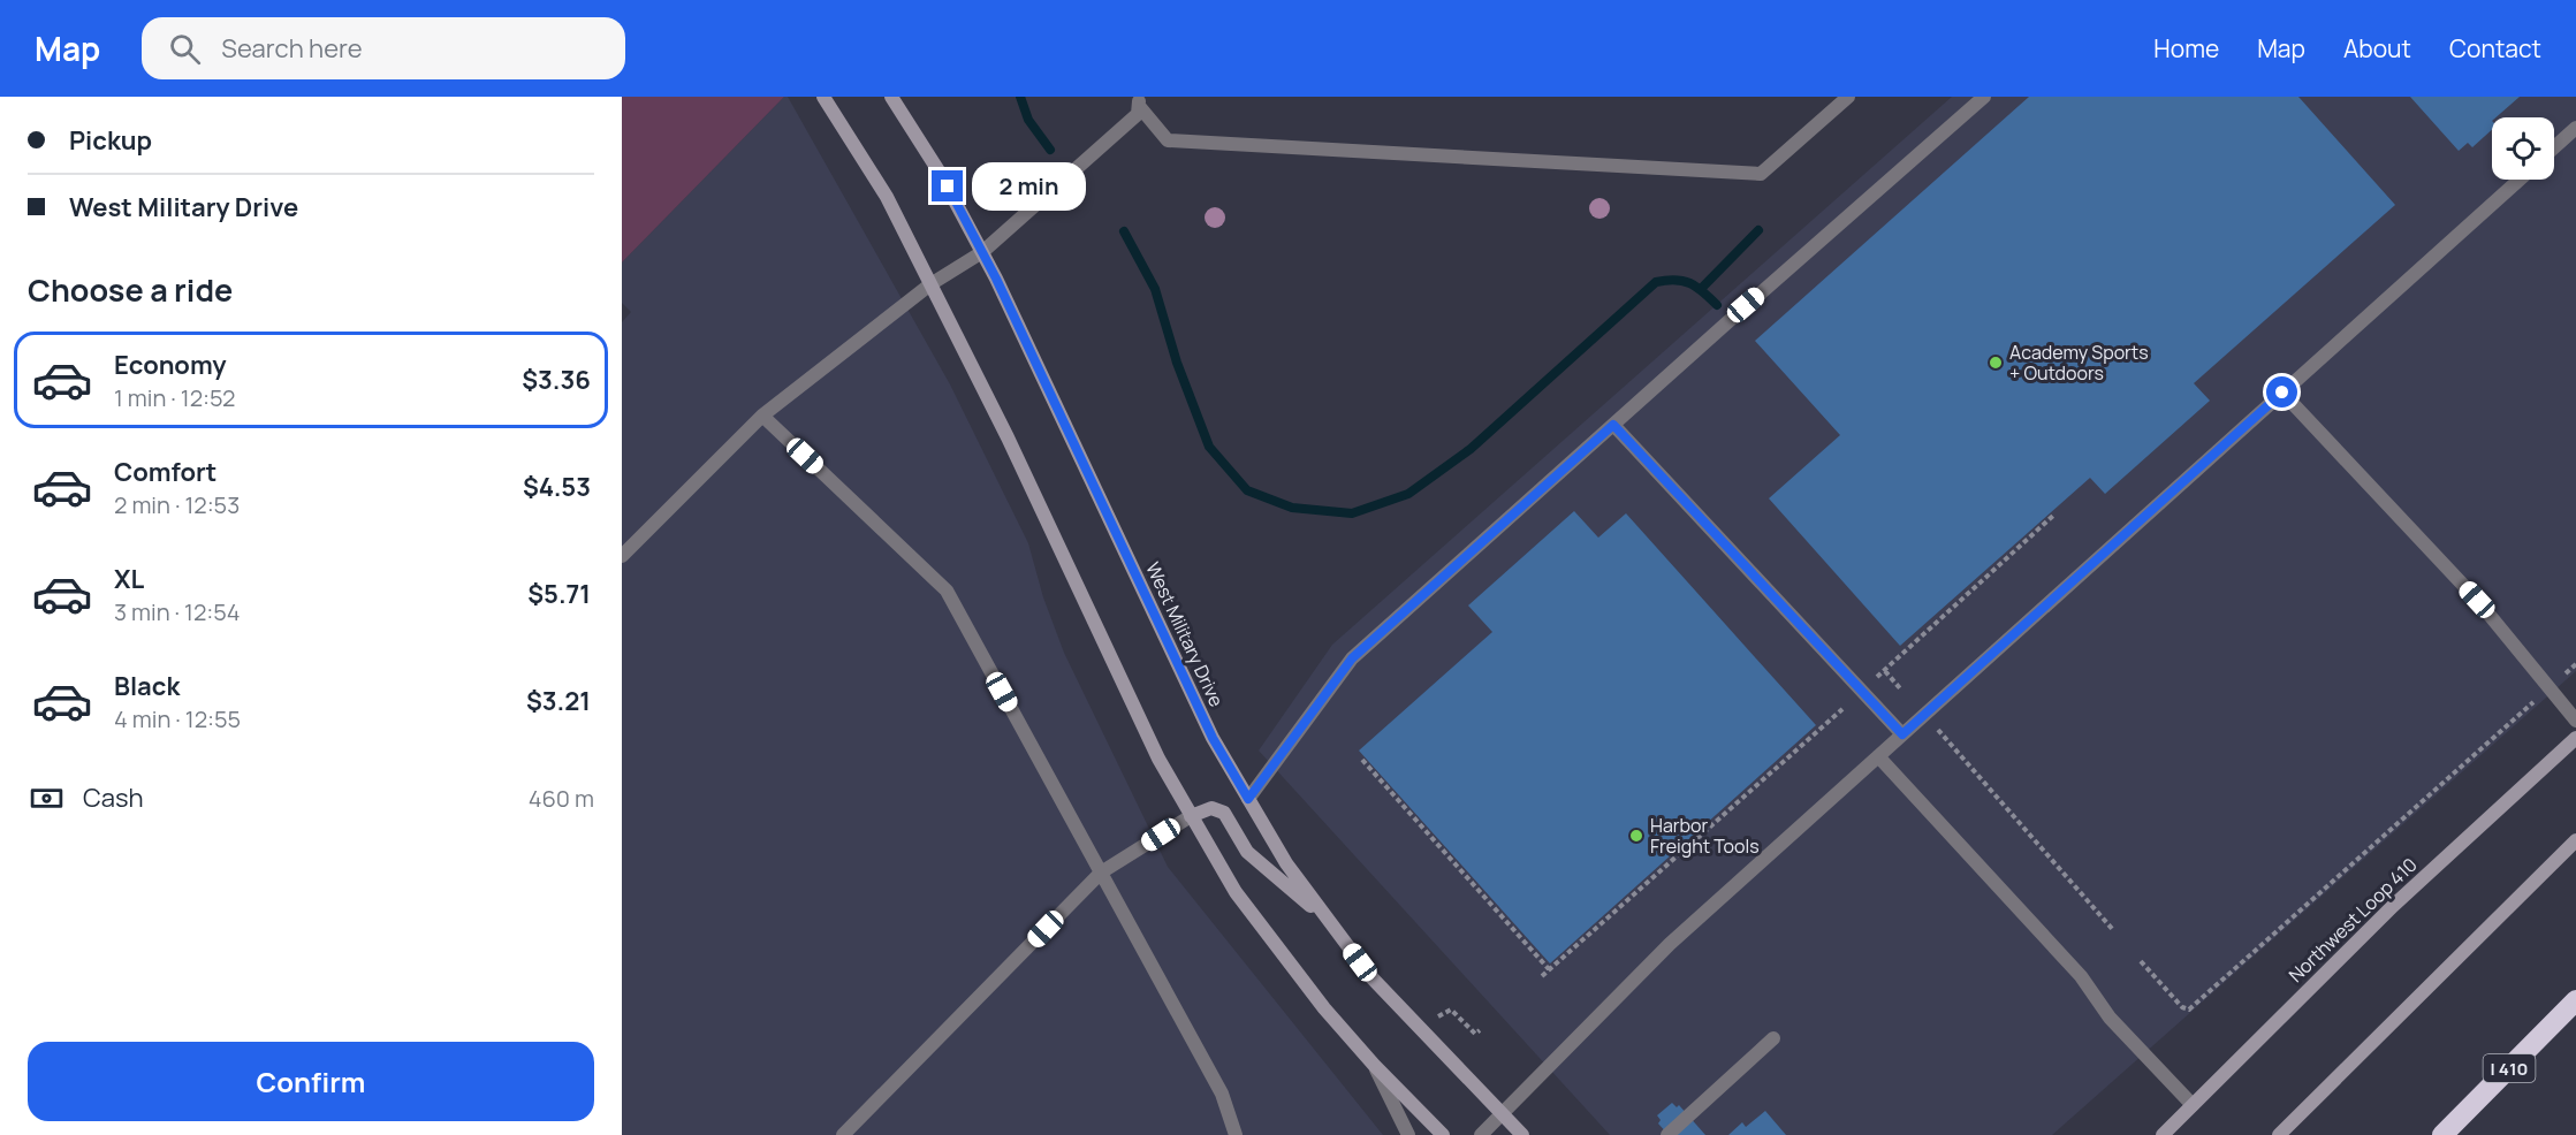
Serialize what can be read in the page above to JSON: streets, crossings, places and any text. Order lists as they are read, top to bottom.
{
  "streets": {
    "highway": ["I 410"],
    "main road": ["West Military Drive", "Northwest Loop 410"]
  },
  "places": ["Academy Sports + Outdoors", "Harbor Freight Tools"],
  "page": {
    "header": "Map",
    "search": "Search here",
    "nav": [
      "Home",
      "Map",
      "About",
      "Contact"
    ],
    "banner": ["Pickup", "West Military Drive"],
    "bubble": "2 min",
    "heading": "Choose a ride",
    "list": [
      {
        "name": "Economy",
        "note": "1 min · 12:52",
        "value": "$3.36"
      },
      {
        "name": "Comfort",
        "note": "2 min · 12:53",
        "value": "$4.53"
      },
      {
        "name": "XL",
        "note": "3 min · 12:54",
        "value": "$5.71"
      },
      {
        "name": "Black",
        "note": "4 min · 12:55",
        "value": "$3.21"
      }
    ],
    "pay": ["Cash", "460 m"],
    "buttons": "Confirm"
  }
}
